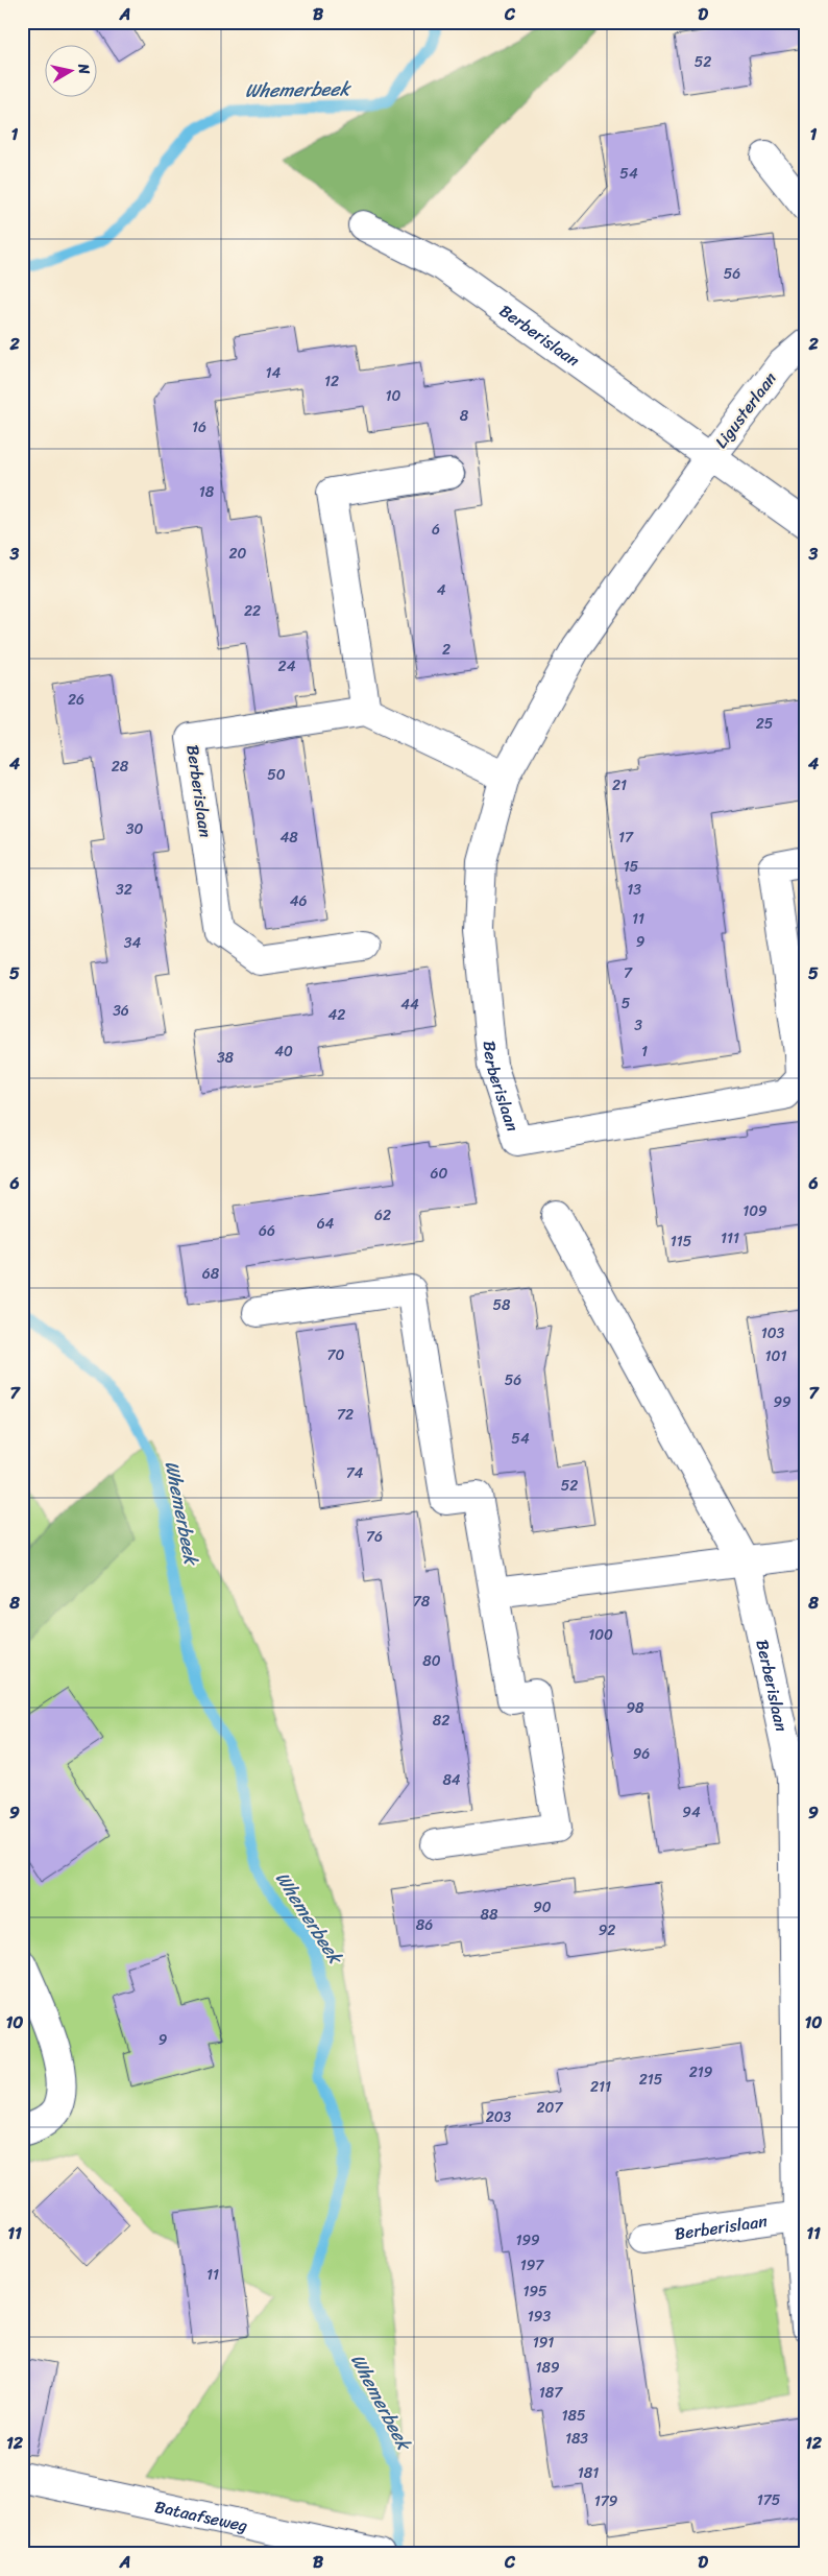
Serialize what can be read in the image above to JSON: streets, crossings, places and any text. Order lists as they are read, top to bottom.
{
  "streets": {
    "street": ["Berberislaan", "Ligusterlaan", "Bataafseweg"]
  },
  "crossings": [
    ["Berberislaan", "Ligusterlaan"]
  ],
  "water": ["Whemerbeek"],
  "house_numbers": [
    "52",
    "54",
    "56",
    "14",
    "12",
    "10",
    "8",
    "16",
    "18",
    "6",
    "20",
    "4",
    "22",
    "2",
    "24",
    "26",
    "25",
    "28",
    "50",
    "21",
    "30",
    "48",
    "17",
    "15",
    "32",
    "13",
    "46",
    "11",
    "9",
    "34",
    "7",
    "5",
    "44",
    "36",
    "42",
    "3",
    "40",
    "1",
    "38",
    "60",
    "109",
    "62",
    "64",
    "66",
    "111",
    "115",
    "68",
    "58",
    "103",
    "70",
    "101",
    "56",
    "99",
    "72",
    "54",
    "74",
    "52",
    "76",
    "78",
    "100",
    "80",
    "98",
    "82",
    "96",
    "84",
    "94",
    "90",
    "88",
    "86",
    "92",
    "9",
    "219",
    "215",
    "211",
    "207",
    "203",
    "199",
    "197",
    "11",
    "195",
    "193",
    "191",
    "189",
    "187",
    "185",
    "183",
    "181",
    "175",
    "179"
  ],
  "north": "right",
  "grid": {
    "columns": [
      "A",
      "B",
      "C",
      "D"
    ],
    "rows": [
      "1",
      "2",
      "3",
      "4",
      "5",
      "6",
      "7",
      "8",
      "9",
      "10",
      "11",
      "12"
    ]
  }
}
